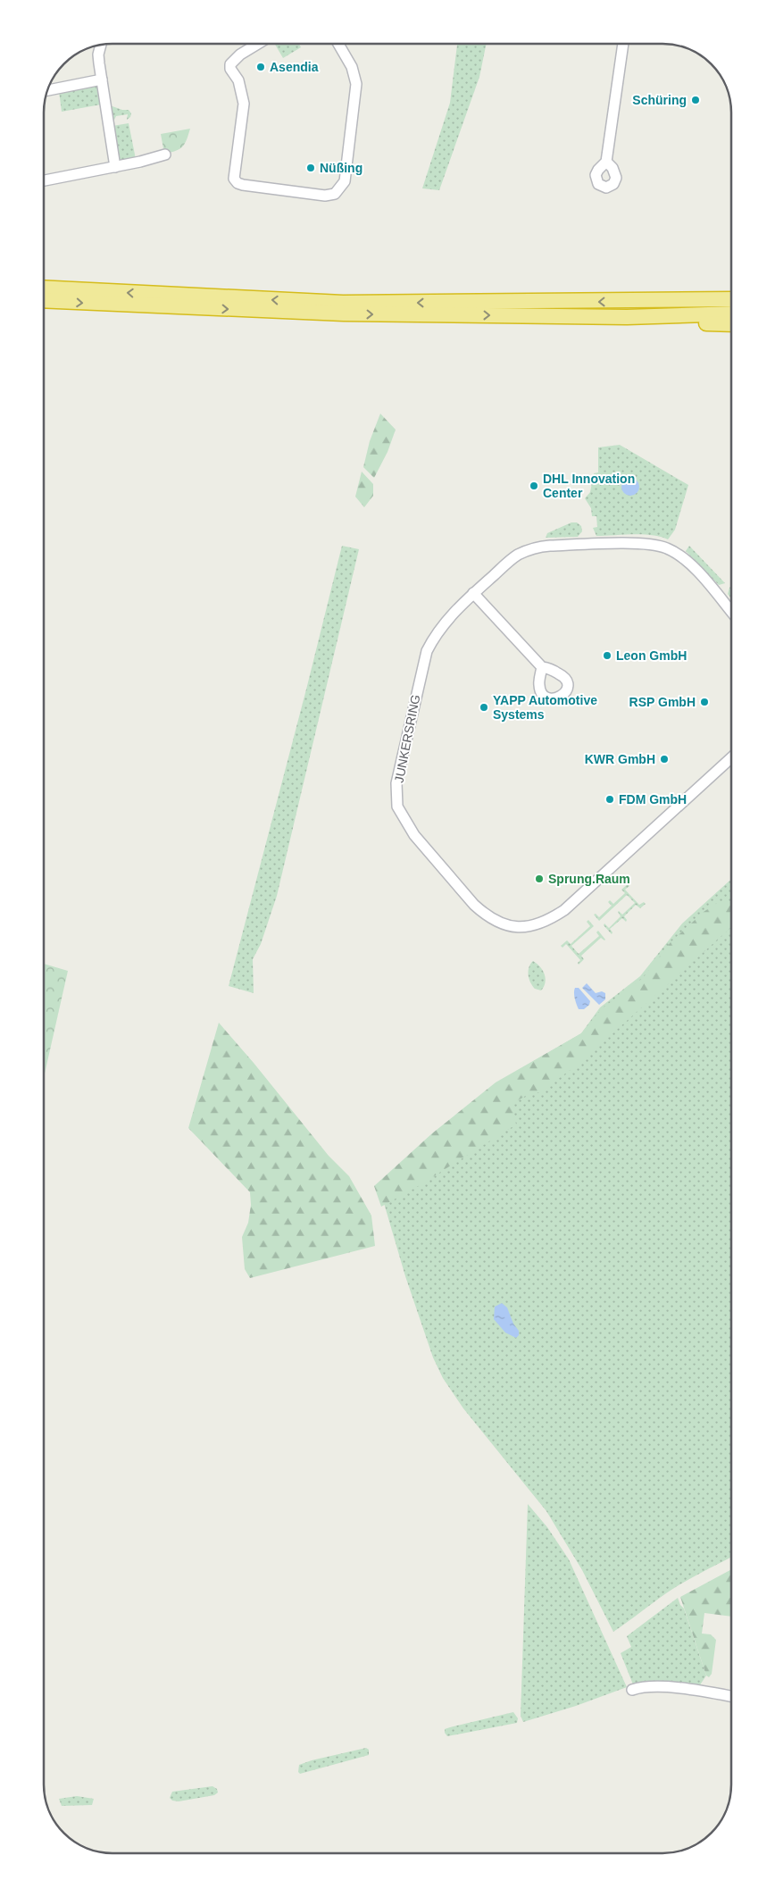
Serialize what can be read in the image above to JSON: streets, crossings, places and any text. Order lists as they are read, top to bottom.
{
  "streets": {
    "street": ["JUNKERSRING"]
  },
  "places": [
    "Asendia",
    "Schüring",
    "Nüßing",
    "DHL Innovation Center",
    "Leon GmbH",
    "RSP GmbH",
    "YAPP Automotive Systems",
    "KWR GmbH",
    "FDM GmbH",
    "Sprung.Raum"
  ]
}
